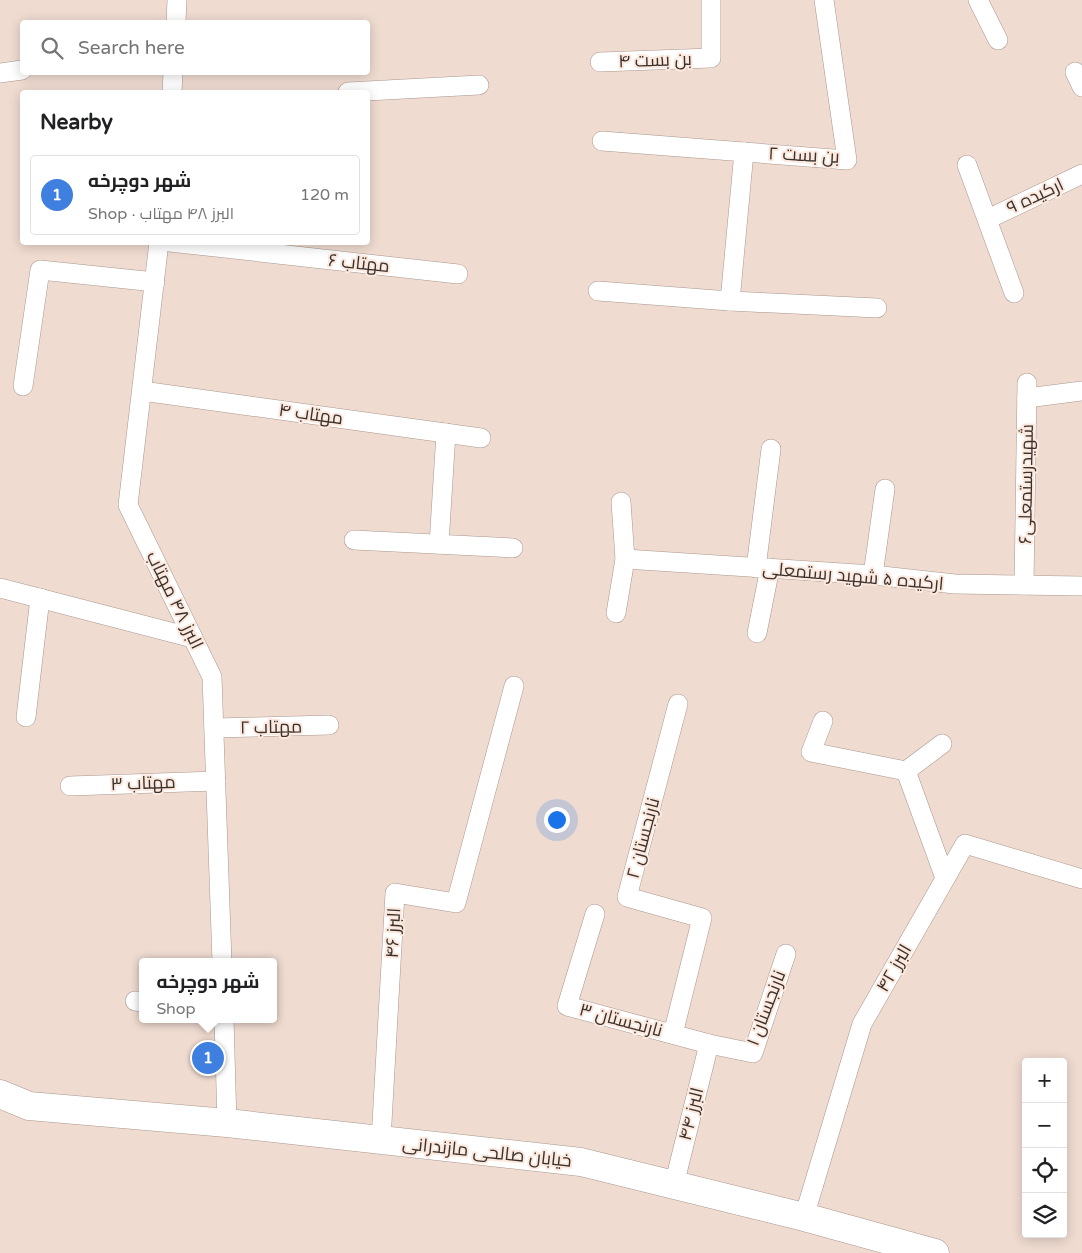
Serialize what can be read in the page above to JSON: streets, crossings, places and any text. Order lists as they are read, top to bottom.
{
  "streets": {
    "main road": ["خیابان صالحی مازندرانی"],
    "street": [
      "بن بست ۴",
      "بن بست ۲",
      "ارکیده ۹",
      "مهتاب ۶",
      "مهتاب ۴",
      "شهیدرستمعلی۶",
      "ارکیده ۵ شهید رستمعلی",
      "البرز ۴۸ مهتاب",
      "مهتاب ۲",
      "مهتاب ۳",
      "نارنجستان ۲",
      "البرز ۴۶",
      "البرز ۴۲",
      "نارنجستان ۱",
      "نارنجستان ۳",
      "البرز ۴۴"
    ]
  },
  "crossings": [
    ["مهتاب ۴", "البرز ۴۸ مهتاب"],
    ["شهیدرستمعلی۶", "ارکیده ۵ شهید رستمعلی"],
    ["البرز ۴۸ مهتاب", "مهتاب ۲"],
    ["البرز ۴۸ مهتاب", "مهتاب ۳"],
    ["نارنجستان ۲", "نارنجستان ۳"],
    ["البرز ۴۶", "خیابان صالحی مازندرانی"],
    ["البرز ۴۲", "خیابان صالحی مازندرانی"],
    ["نارنجستان ۱", "نارنجستان ۳"],
    ["نارنجستان ۱", "البرز ۴۴"],
    ["نارنجستان ۳", "البرز ۴۴"],
    ["البرز ۴۴", "خیابان صالحی مازندرانی"]
  ],
  "page": {
    "search": "Search here",
    "heading": "Nearby",
    "list": [
      {
        "mark": "1",
        "name": "شهر دوچرخه",
        "note": "Shop · البرز ۴۸ مهتاب",
        "value": "120 m"
      }
    ],
    "popup": ["شهر دوچرخه", "Shop"],
    "pins": "1",
    "map_buttons": ["+", "−"]
  }
}
